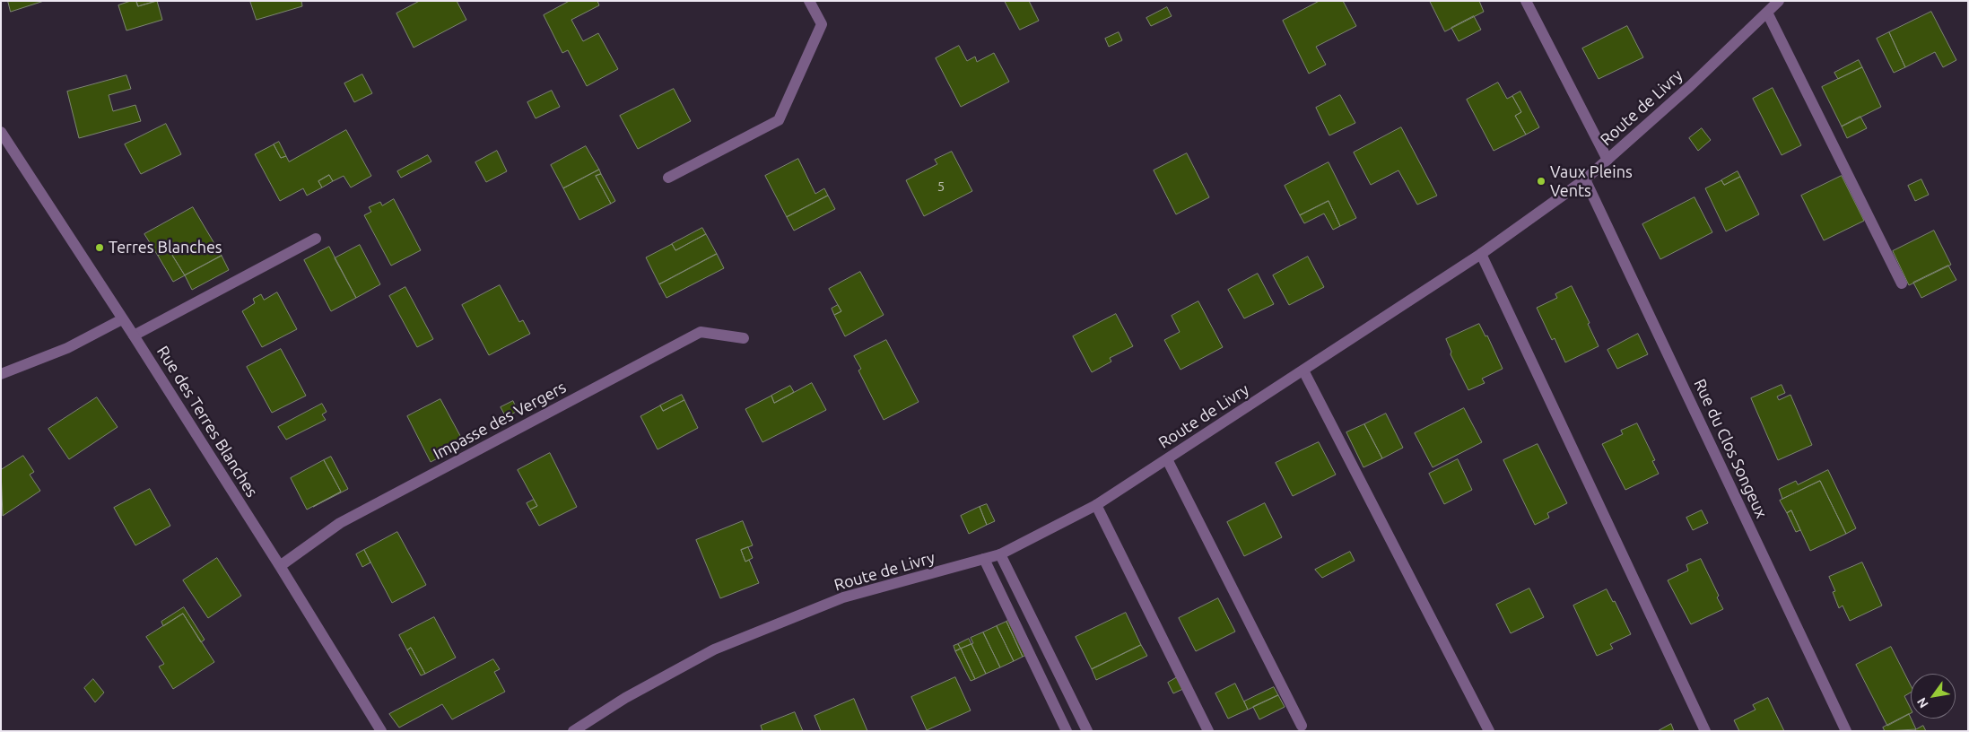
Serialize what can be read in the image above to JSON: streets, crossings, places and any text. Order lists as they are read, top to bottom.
{
  "streets": {
    "street": [
      "Route de Livry",
      "Impasse des Vergers",
      "Rue des Terres Blanches",
      "Rue du Clos Songeux"
    ]
  },
  "crossings": [
    ["Route de Livry", "Rue du Clos Songeux"],
    ["Impasse des Vergers", "Rue des Terres Blanches"]
  ],
  "places": ["Vaux Pleins Vents", "Terres Blanches"],
  "house_numbers": ["5"],
  "north": "bottom left"
}
